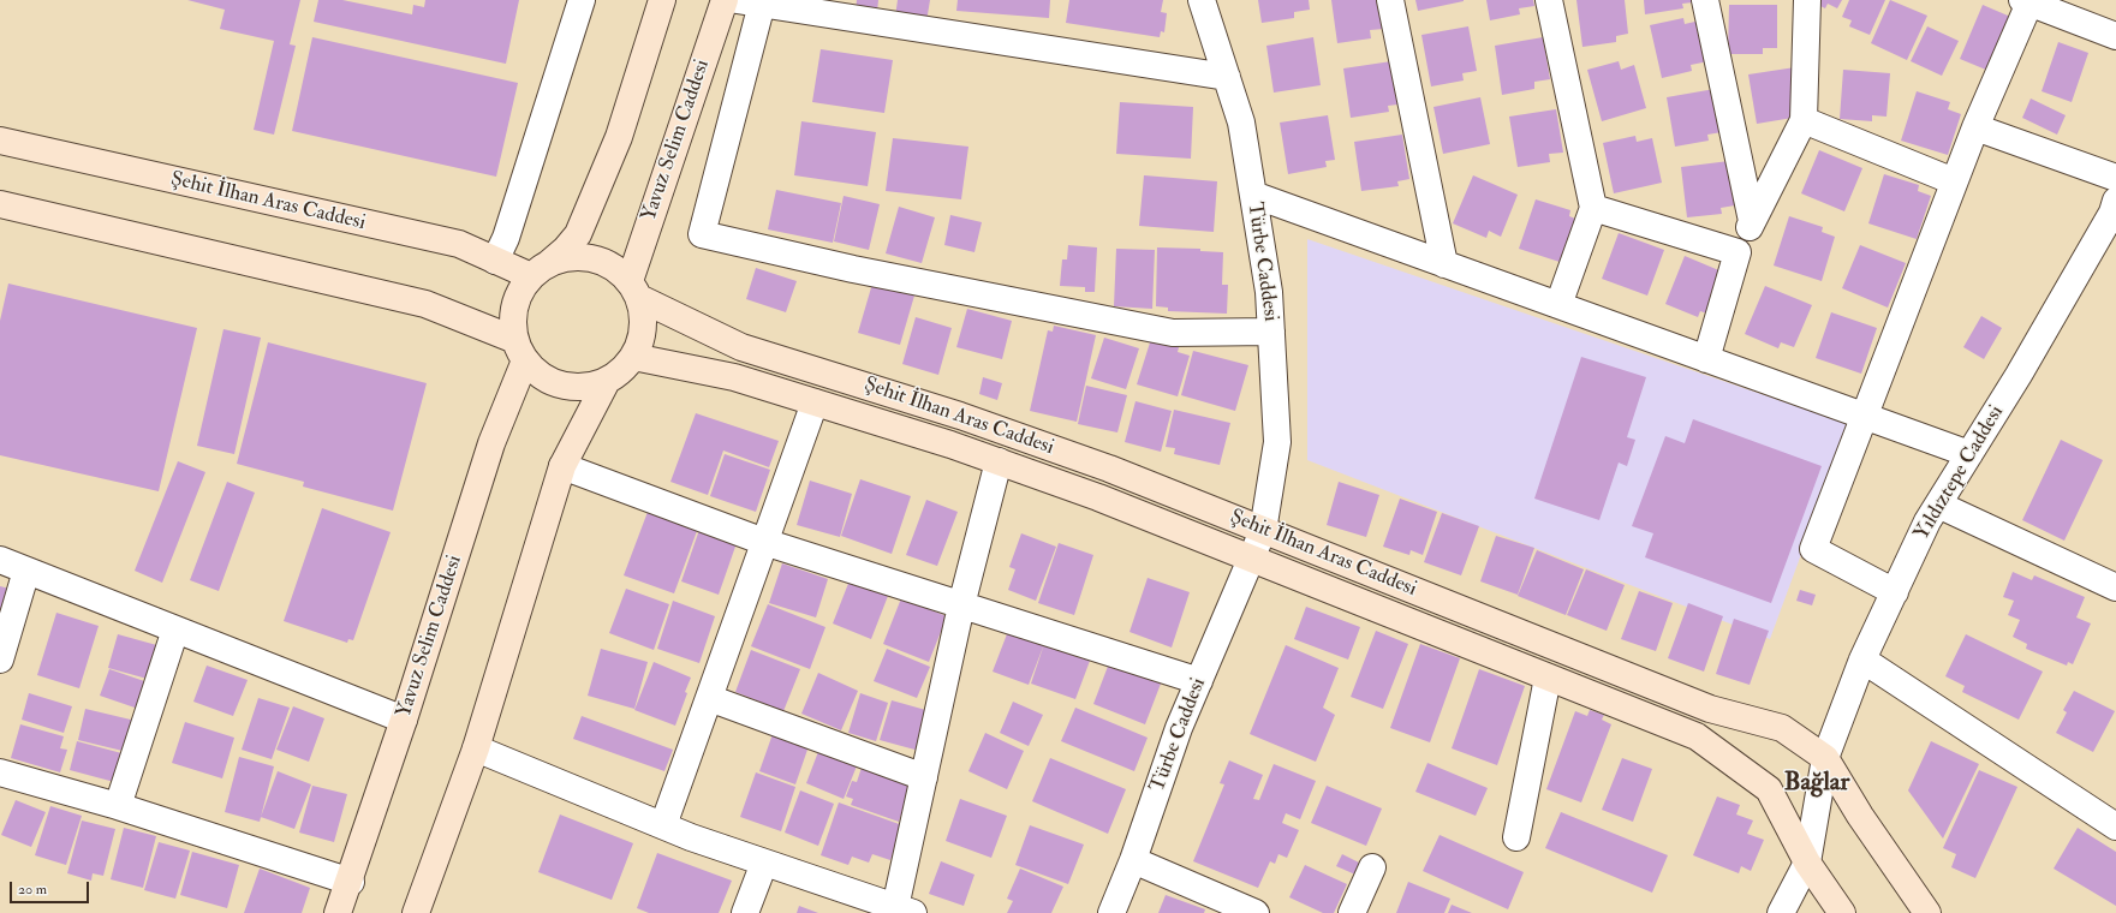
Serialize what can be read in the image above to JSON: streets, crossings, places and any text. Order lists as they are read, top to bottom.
{
  "streets": {
    "main road": ["Yavuz Selim Caddesi", "Şehit İlhan Aras Caddesi"],
    "street": ["Türbe Caddesi", "Yıldıztepe Caddesi"]
  },
  "crossings": [
    ["Yavuz Selim Caddesi", "Şehit İlhan Aras Caddesi"],
    ["Şehit İlhan Aras Caddesi", "Türbe Caddesi"],
    ["Şehit İlhan Aras Caddesi", "Yıldıztepe Caddesi"]
  ],
  "districts": ["Bağlar"],
  "scale_bar": "20 m"
}
